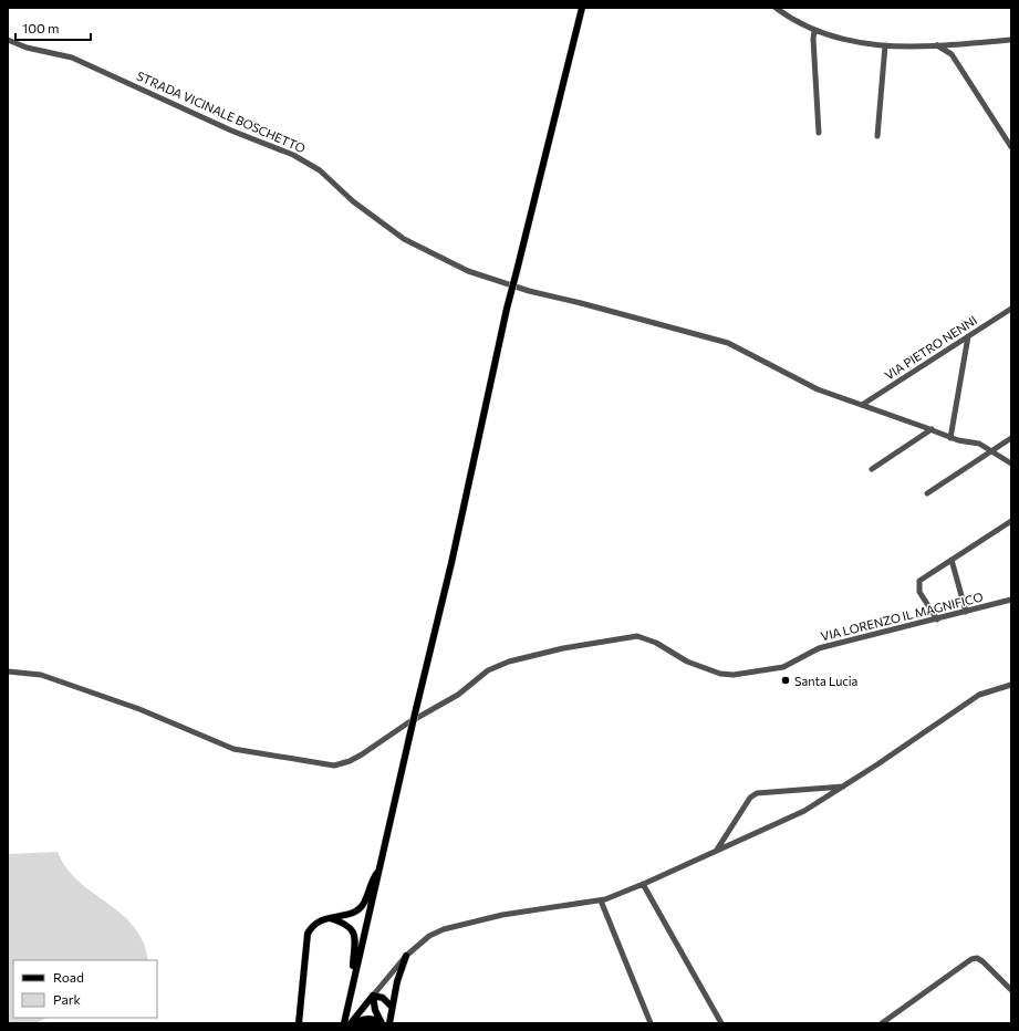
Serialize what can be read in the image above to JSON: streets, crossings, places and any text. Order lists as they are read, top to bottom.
{
  "streets": {
    "street": ["STRADA VICINALE BOSCHETTO", "VIA PIETRO NENNI", "VIA LORENZO IL MAGNIFICO"]
  },
  "crossings": [
    ["STRADA VICINALE BOSCHETTO", "VIA PIETRO NENNI"]
  ],
  "places": ["Santa Lucia"],
  "legend": ["Road", "Park"],
  "scale_bar": "100 m"
}
